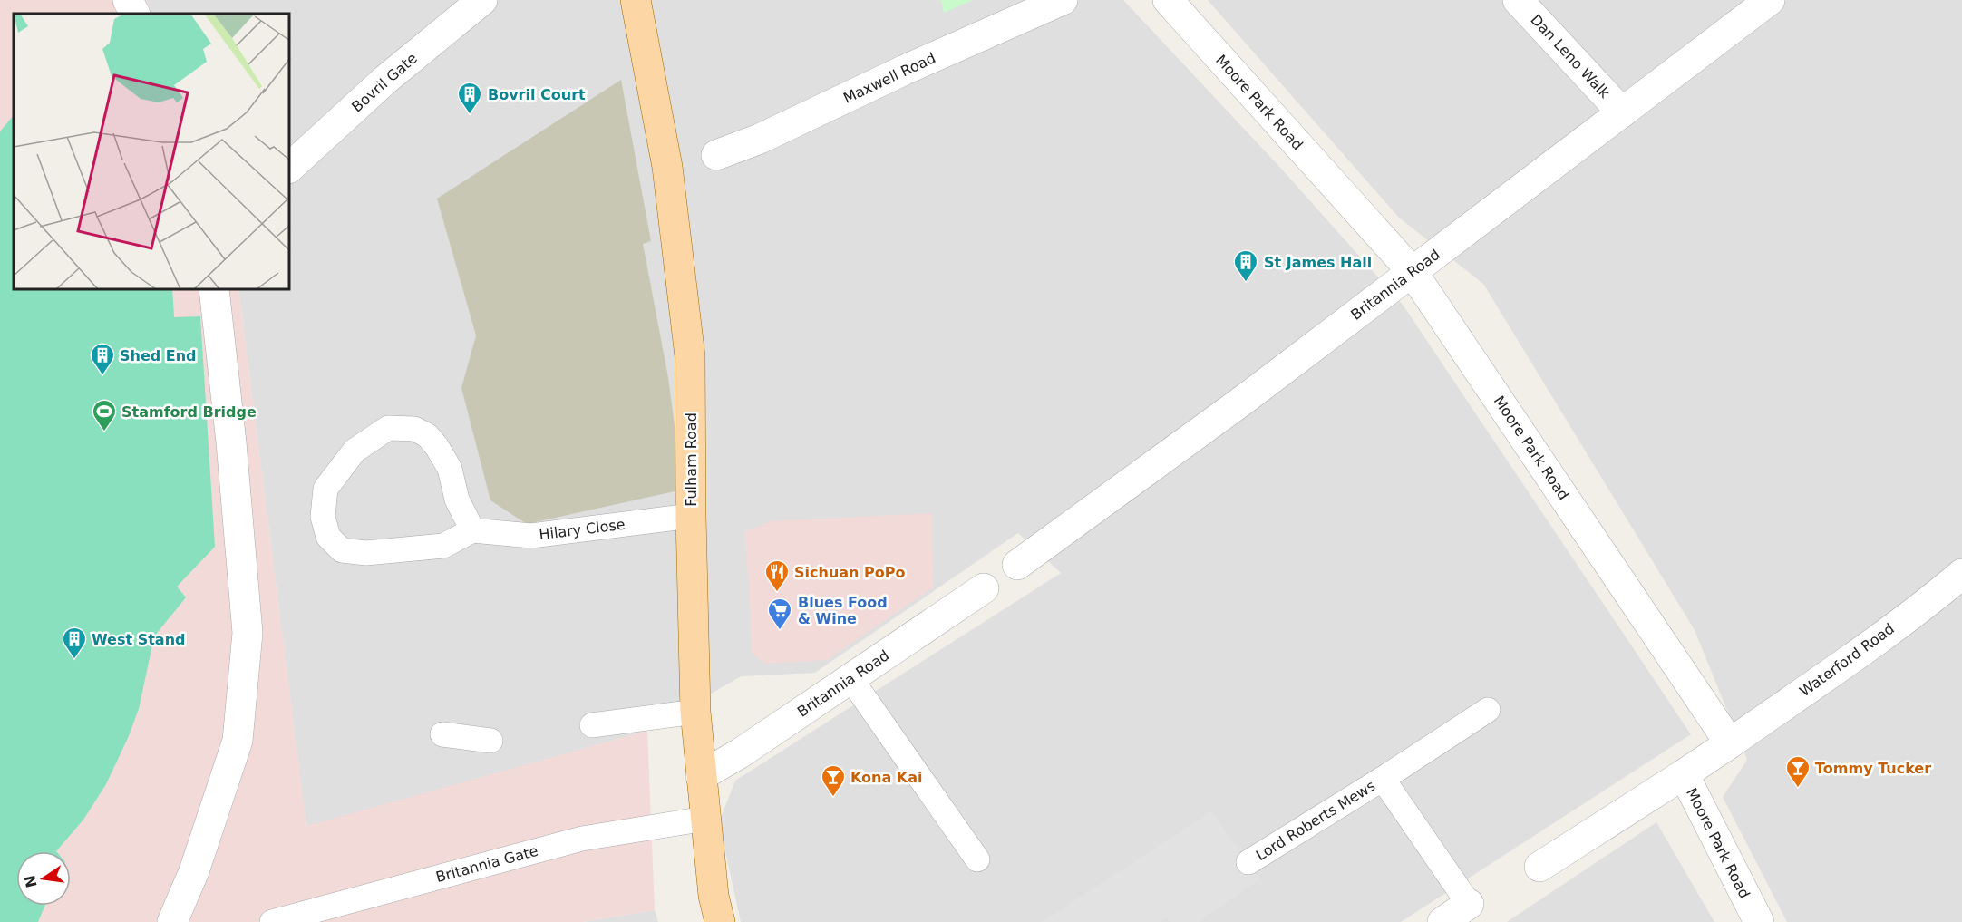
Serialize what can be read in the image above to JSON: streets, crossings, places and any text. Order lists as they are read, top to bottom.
{
  "streets": {
    "main road": ["Fulham Road"],
    "street": [
      "Dan Leno Walk",
      "Maxwell Road",
      "Bovril Gate",
      "Moore Park Road",
      "Britannia Road",
      "Waterford Road"
    ],
    "lane": ["Hilary Close", "Lord Roberts Mews", "Britannia Gate"]
  },
  "crossings": [
    ["Dan Leno Walk", "Britannia Road"],
    ["Moore Park Road", "Britannia Road"],
    ["Moore Park Road", "Waterford Road"],
    ["Britannia Road", "Fulham Road"],
    ["Fulham Road", "Hilary Close"],
    ["Fulham Road", "Britannia Gate"]
  ],
  "places": {
    "building": [
      "Bovril Court",
      "St James Hall",
      "Shed End",
      "West Stand"
    ],
    "sports": ["Stamford Bridge"],
    "restaurant": ["Sichuan PoPo"],
    "supermarket": ["Blues Food & Wine"],
    "bar": ["Tommy Tucker", "Kona Kai"]
  },
  "north": "left"
}
